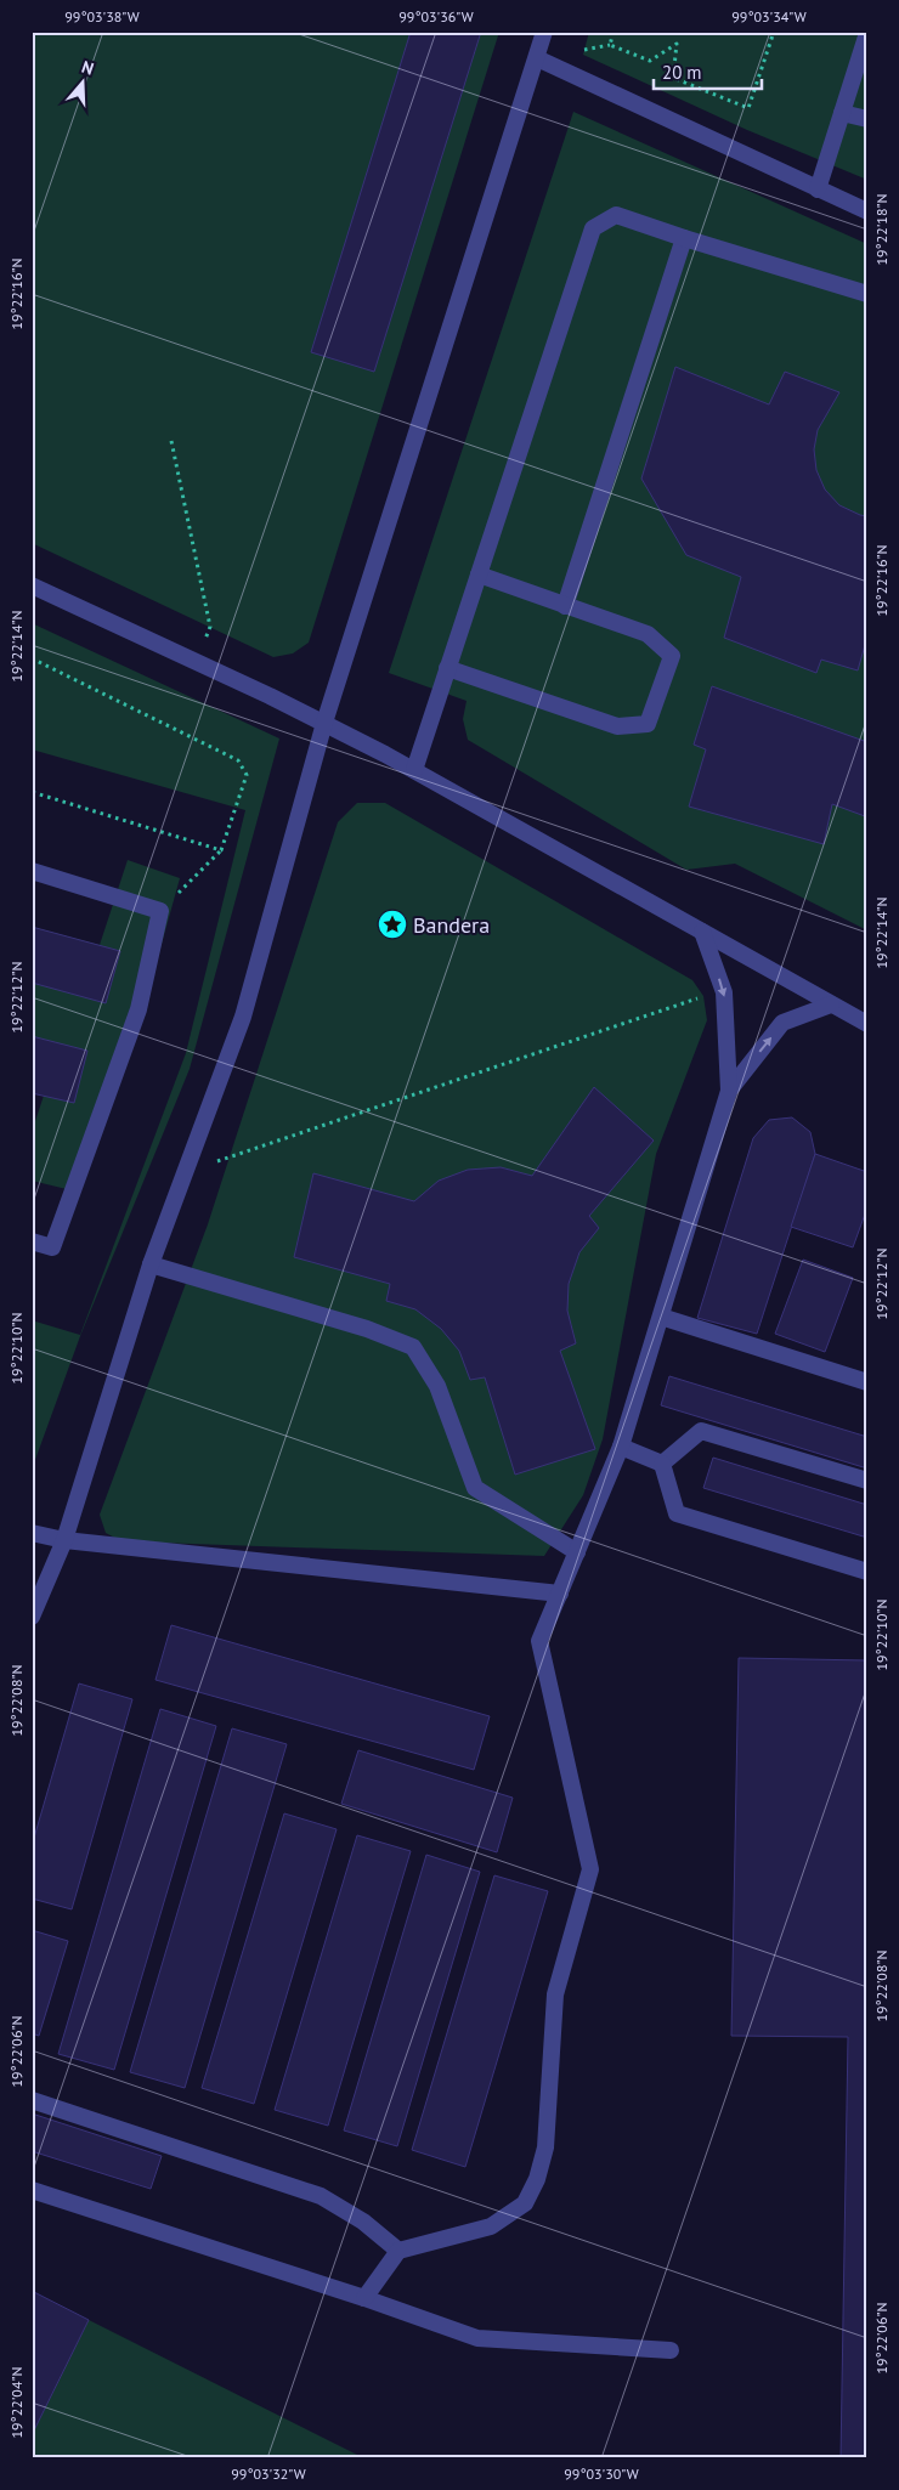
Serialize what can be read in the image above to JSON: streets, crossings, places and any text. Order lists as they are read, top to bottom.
{
  "places": {
    "place": ["Bandera"]
  },
  "scale_bar": "20 m",
  "north": "top",
  "coordinates": [
    "99°03'38\"W",
    "99°03'36\"W",
    "99°03'34\"W",
    "19°22'18\"N",
    "19°22'16\"N",
    "19°22'14\"N",
    "19°22'12\"N",
    "19°22'10\"N",
    "19°22'08\"N",
    "19°22'06\"N",
    "19°22'04\"N",
    "99°03'32\"W",
    "99°03'30\"W"
  ]
}
